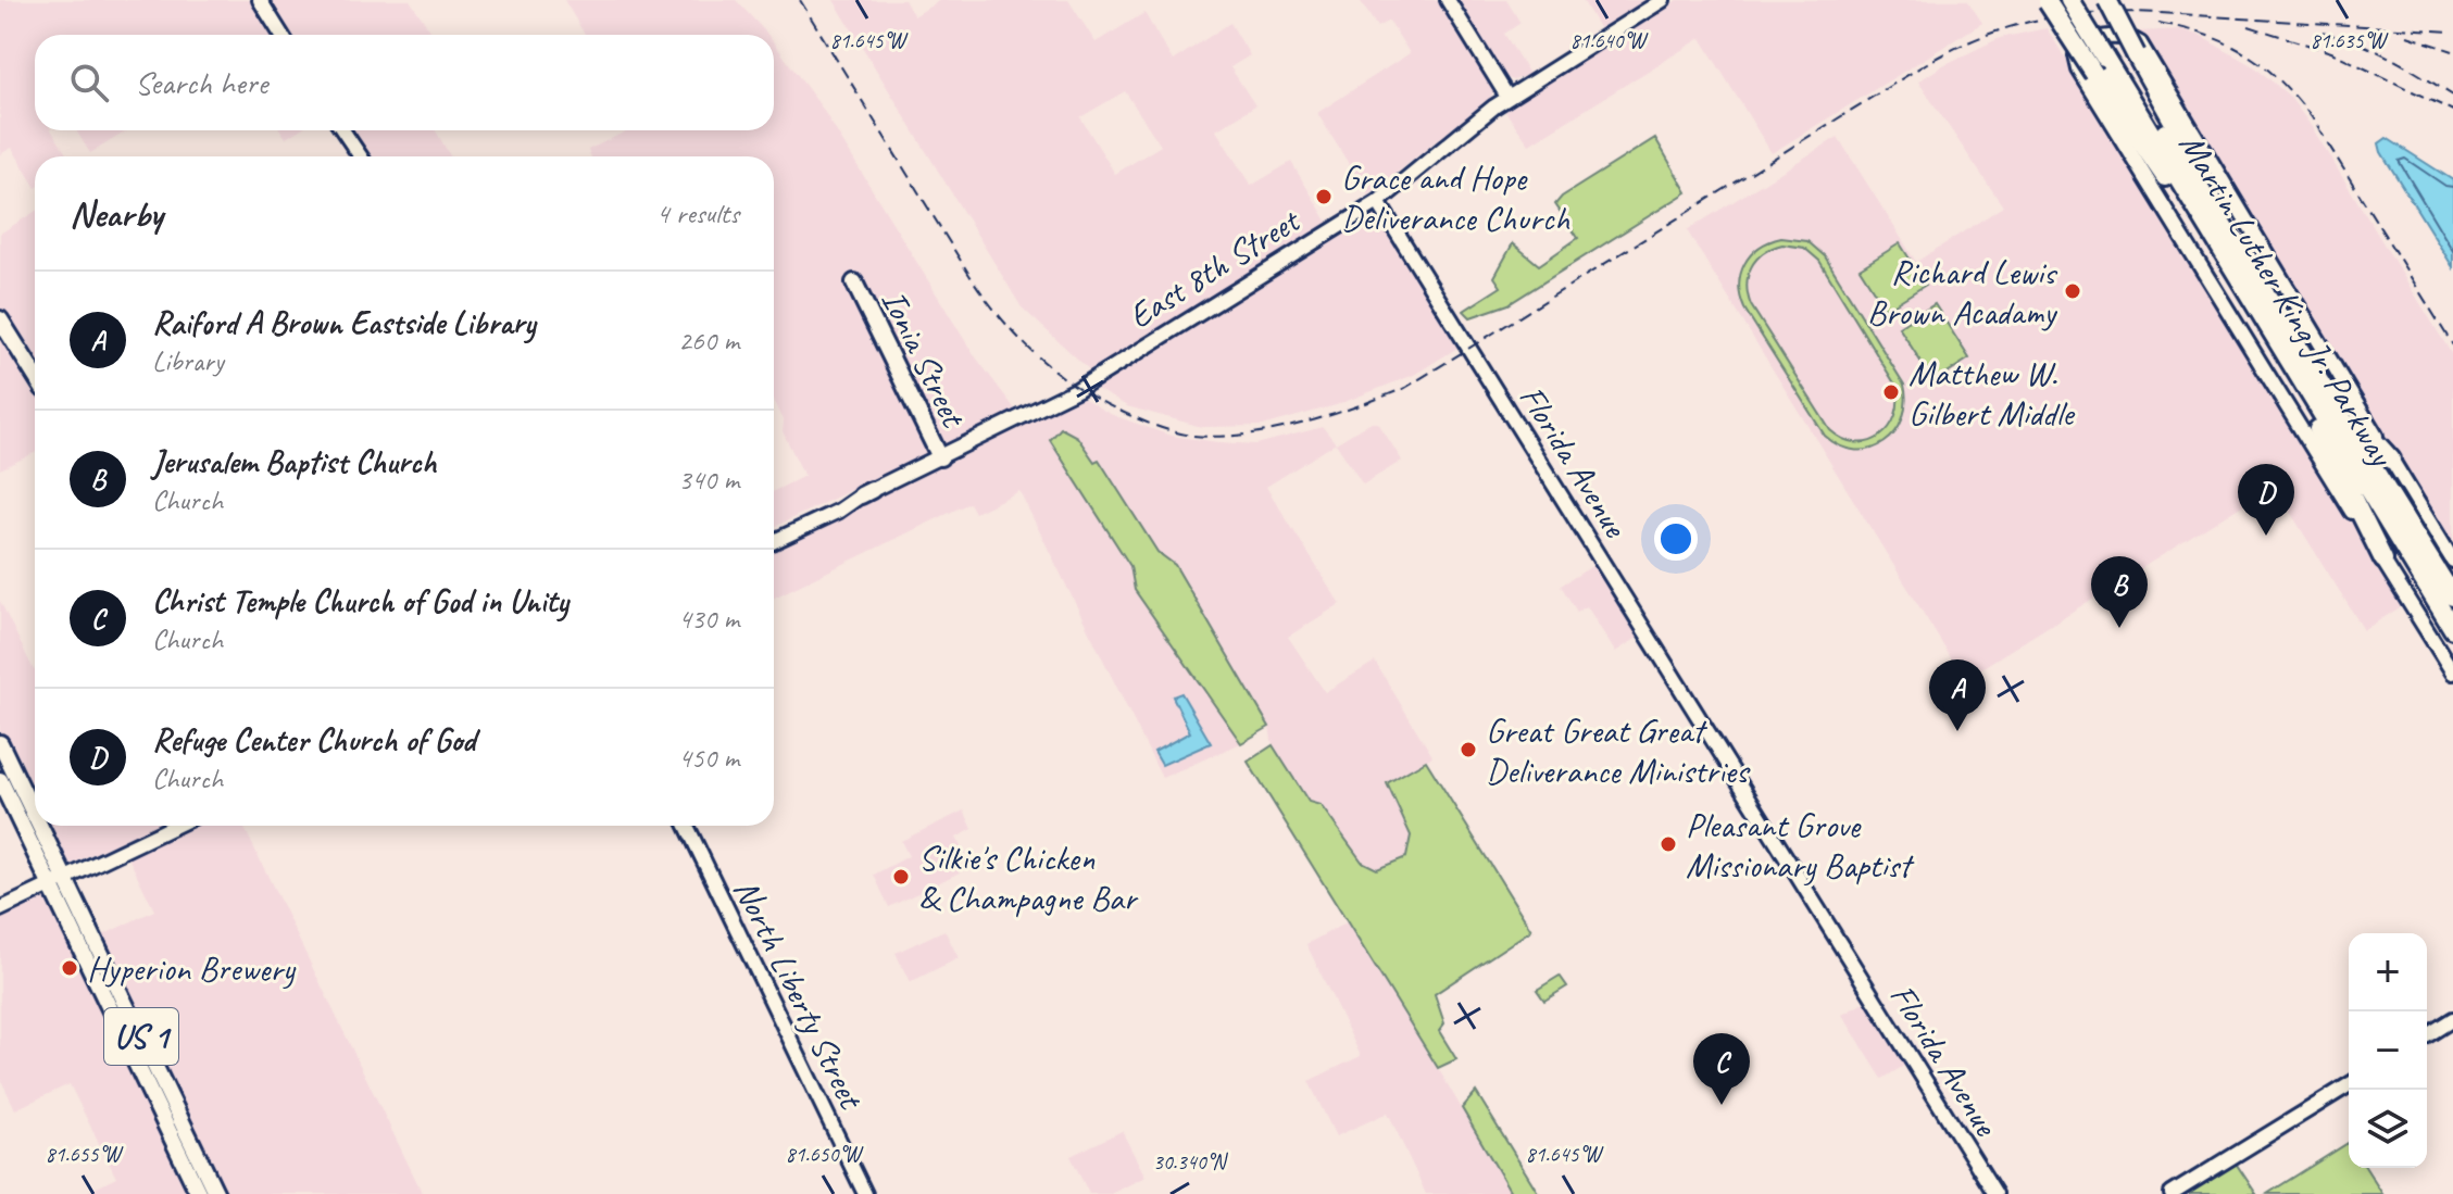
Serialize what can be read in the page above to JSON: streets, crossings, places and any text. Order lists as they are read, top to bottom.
{
  "streets": {
    "highway": ["Martin Luther King Jr. Parkway"],
    "main road": ["Ionia Street", "US 1"],
    "street": ["East 8th Street", "Florida Avenue", "North Liberty Street"]
  },
  "crossings": [
    ["East 8th Street", "Ionia Street"],
    ["East 8th Street", "Florida Avenue"]
  ],
  "places": [
    "Grace and Hope Deliverance Church",
    "Richard Lewis Brown Acadamy",
    "Matthew W. Gilbert Middle",
    "Great Great Great Deliverance Ministries",
    "Pleasant Grove Missionary Baptist",
    "Silkie's Chicken & Champagne Bar",
    "Hyperion Brewery"
  ],
  "page": {
    "search": "Search here",
    "heading": ["Nearby", "4 results"],
    "list": [
      {
        "mark": "A",
        "name": "Raiford A Brown Eastside Library",
        "note": "Library",
        "value": "260 m"
      },
      {
        "mark": "B",
        "name": "Jerusalem Baptist Church",
        "note": "Church",
        "value": "340 m"
      },
      {
        "mark": "C",
        "name": "Christ Temple Church of God in Unity",
        "note": "Church",
        "value": "430 m"
      },
      {
        "mark": "D",
        "name": "Refuge Center Church of God",
        "note": "Church",
        "value": "450 m"
      }
    ],
    "pins": [
      "D",
      "B",
      "A",
      "C"
    ],
    "map_buttons": ["+", "−"]
  },
  "coordinates": [
    "81.640°W",
    "81.635°W",
    "81.645°W",
    "81.655°W",
    "81.650°W",
    "30.340°N"
  ]
}
